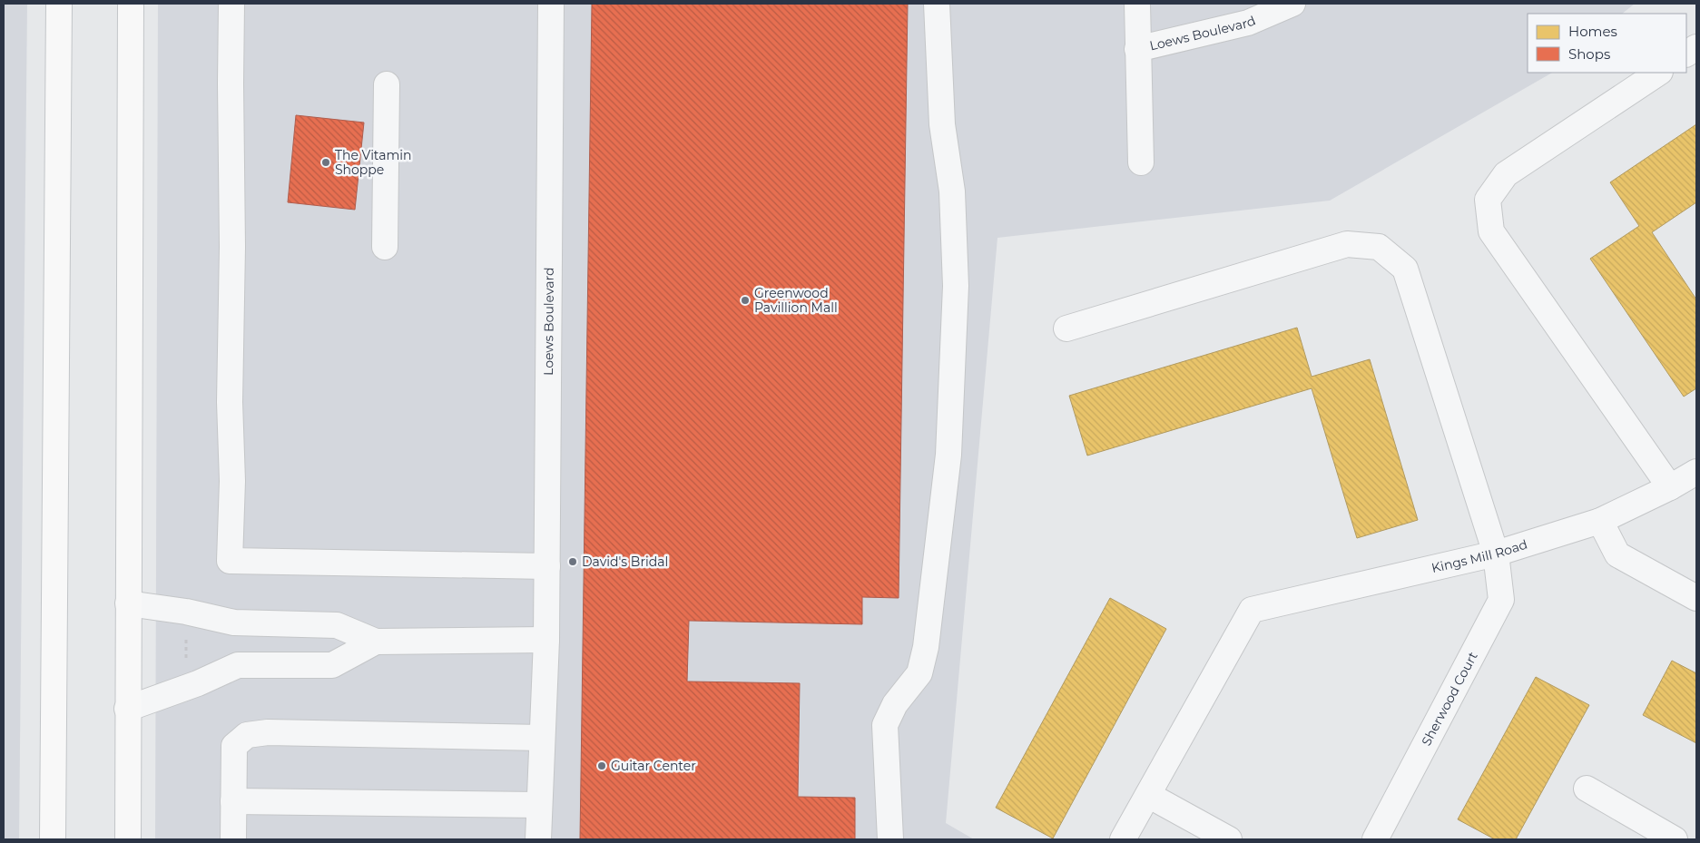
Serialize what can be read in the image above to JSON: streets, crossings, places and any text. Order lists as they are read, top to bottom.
{
  "streets": {
    "street": ["Loews Boulevard", "Kings Mill Road", "Sherwood Court"]
  },
  "crossings": [
    ["Kings Mill Road", "Sherwood Court"]
  ],
  "places": [
    "The Vitamin Shoppe",
    "Greenwood Pavillion Mall",
    "David's Bridal",
    "Guitar Center"
  ],
  "legend": ["Homes", "Shops"]
}
